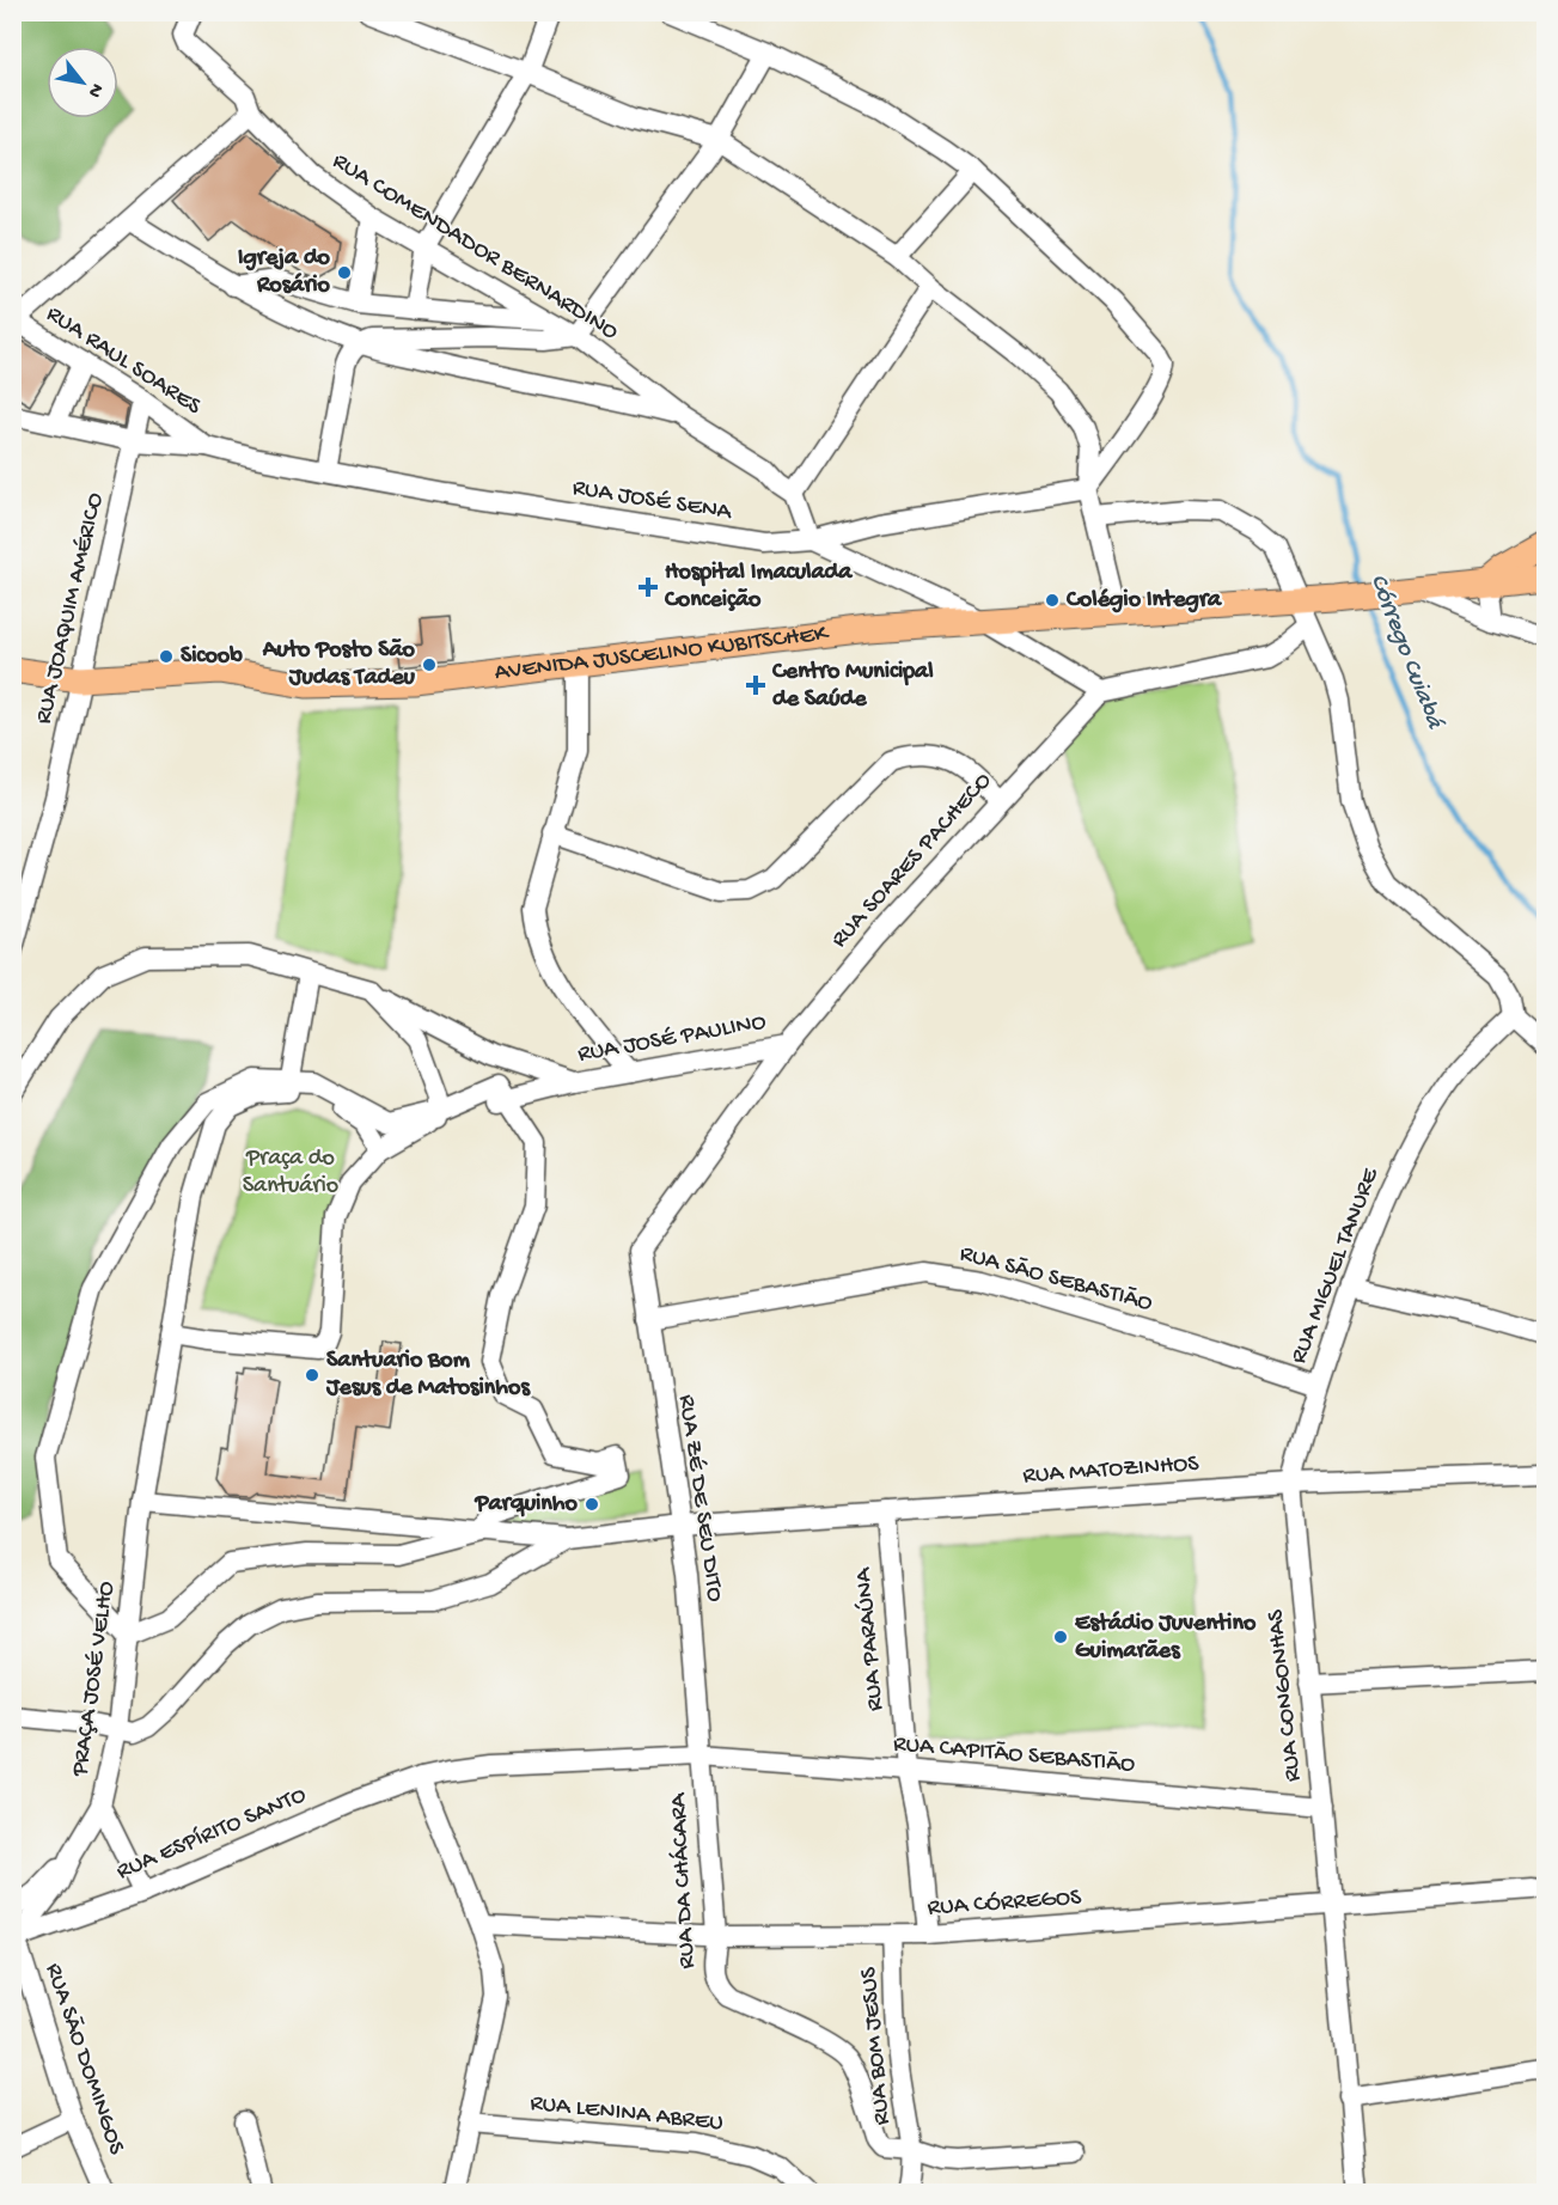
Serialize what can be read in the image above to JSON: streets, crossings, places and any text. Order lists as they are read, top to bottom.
{
  "streets": {
    "main road": ["AVENIDA JUSCELINO KUBITSCHEK"],
    "street": [
      "RUA COMENDADOR BERNARDINO",
      "RUA RAUL SOARES",
      "RUA JOSÉ SENA",
      "RUA JOAQUIM AMÉRICO",
      "RUA SOARES PACHECO",
      "RUA JOSÉ PAULINO",
      "RUA MIGUEL TANURE",
      "RUA SÃO SEBASTIÃO",
      "RUA MATOZINHOS",
      "RUA ZÉ DE SEU DITO",
      "RUA PARAÚNA",
      "PRAÇA JOSÉ VELHO",
      "RUA CONGONHAS",
      "RUA CAPITÃO SEBASTIÃO",
      "RUA ESPÍRITO SANTO",
      "RUA DA CHÁCARA",
      "RUA CÓRREGOS",
      "RUA BOM JESUS",
      "RUA SÃO DOMINGOS",
      "RUA LENINA ABREU"
    ]
  },
  "crossings": [
    ["RUA COMENDADOR BERNARDINO", "RUA JOSÉ SENA"],
    ["RUA RAUL SOARES", "RUA JOSÉ SENA"],
    ["RUA RAUL SOARES", "RUA JOAQUIM AMÉRICO"],
    ["RUA JOSÉ SENA", "RUA JOAQUIM AMÉRICO"],
    ["RUA JOAQUIM AMÉRICO", "AVENIDA JUSCELINO KUBITSCHEK"],
    ["RUA SOARES PACHECO", "RUA JOSÉ PAULINO"],
    ["RUA SOARES PACHECO", "RUA ZÉ DE SEU DITO"],
    ["RUA MIGUEL TANURE", "RUA SÃO SEBASTIÃO"],
    ["RUA MIGUEL TANURE", "RUA MATOZINHOS"],
    ["RUA MIGUEL TANURE", "RUA CONGONHAS"],
    ["RUA SÃO SEBASTIÃO", "RUA ZÉ DE SEU DITO"],
    ["RUA MATOZINHOS", "RUA ZÉ DE SEU DITO"],
    ["RUA MATOZINHOS", "RUA PARAÚNA"],
    ["RUA MATOZINHOS", "RUA CONGONHAS"],
    ["RUA ZÉ DE SEU DITO", "RUA CAPITÃO SEBASTIÃO"],
    ["RUA ZÉ DE SEU DITO", "RUA DA CHÁCARA"],
    ["RUA PARAÚNA", "RUA CAPITÃO SEBASTIÃO"],
    ["RUA PARAÚNA", "RUA CÓRREGOS"],
    ["PRAÇA JOSÉ VELHO", "RUA ESPÍRITO SANTO"],
    ["PRAÇA JOSÉ VELHO", "RUA SÃO DOMINGOS"],
    ["RUA CONGONHAS", "RUA CAPITÃO SEBASTIÃO"],
    ["RUA CONGONHAS", "RUA CÓRREGOS"],
    ["RUA CAPITÃO SEBASTIÃO", "RUA ESPÍRITO SANTO"],
    ["RUA CAPITÃO SEBASTIÃO", "RUA DA CHÁCARA"],
    ["RUA ESPÍRITO SANTO", "RUA SÃO DOMINGOS"],
    ["RUA DA CHÁCARA", "RUA CÓRREGOS"],
    ["RUA DA CHÁCARA", "RUA BOM JESUS"],
    ["RUA CÓRREGOS", "RUA BOM JESUS"]
  ],
  "water": ["Córrego Cuiabá"],
  "parks": ["Praça do Santuário"],
  "places": {
    "other": [
      "Igreja do Rosário",
      "Colégio Integra",
      "Sicoob",
      "Auto Posto São Judas Tadeu",
      "Santuario Bom Jesus de Matosinhos",
      "Parquinho",
      "Estádio Juventino Guimarães"
    ],
    "health": ["Hospital Imaculada Conceição", "Centro Municipal de Saúde"]
  },
  "north": "bottom right"
}
